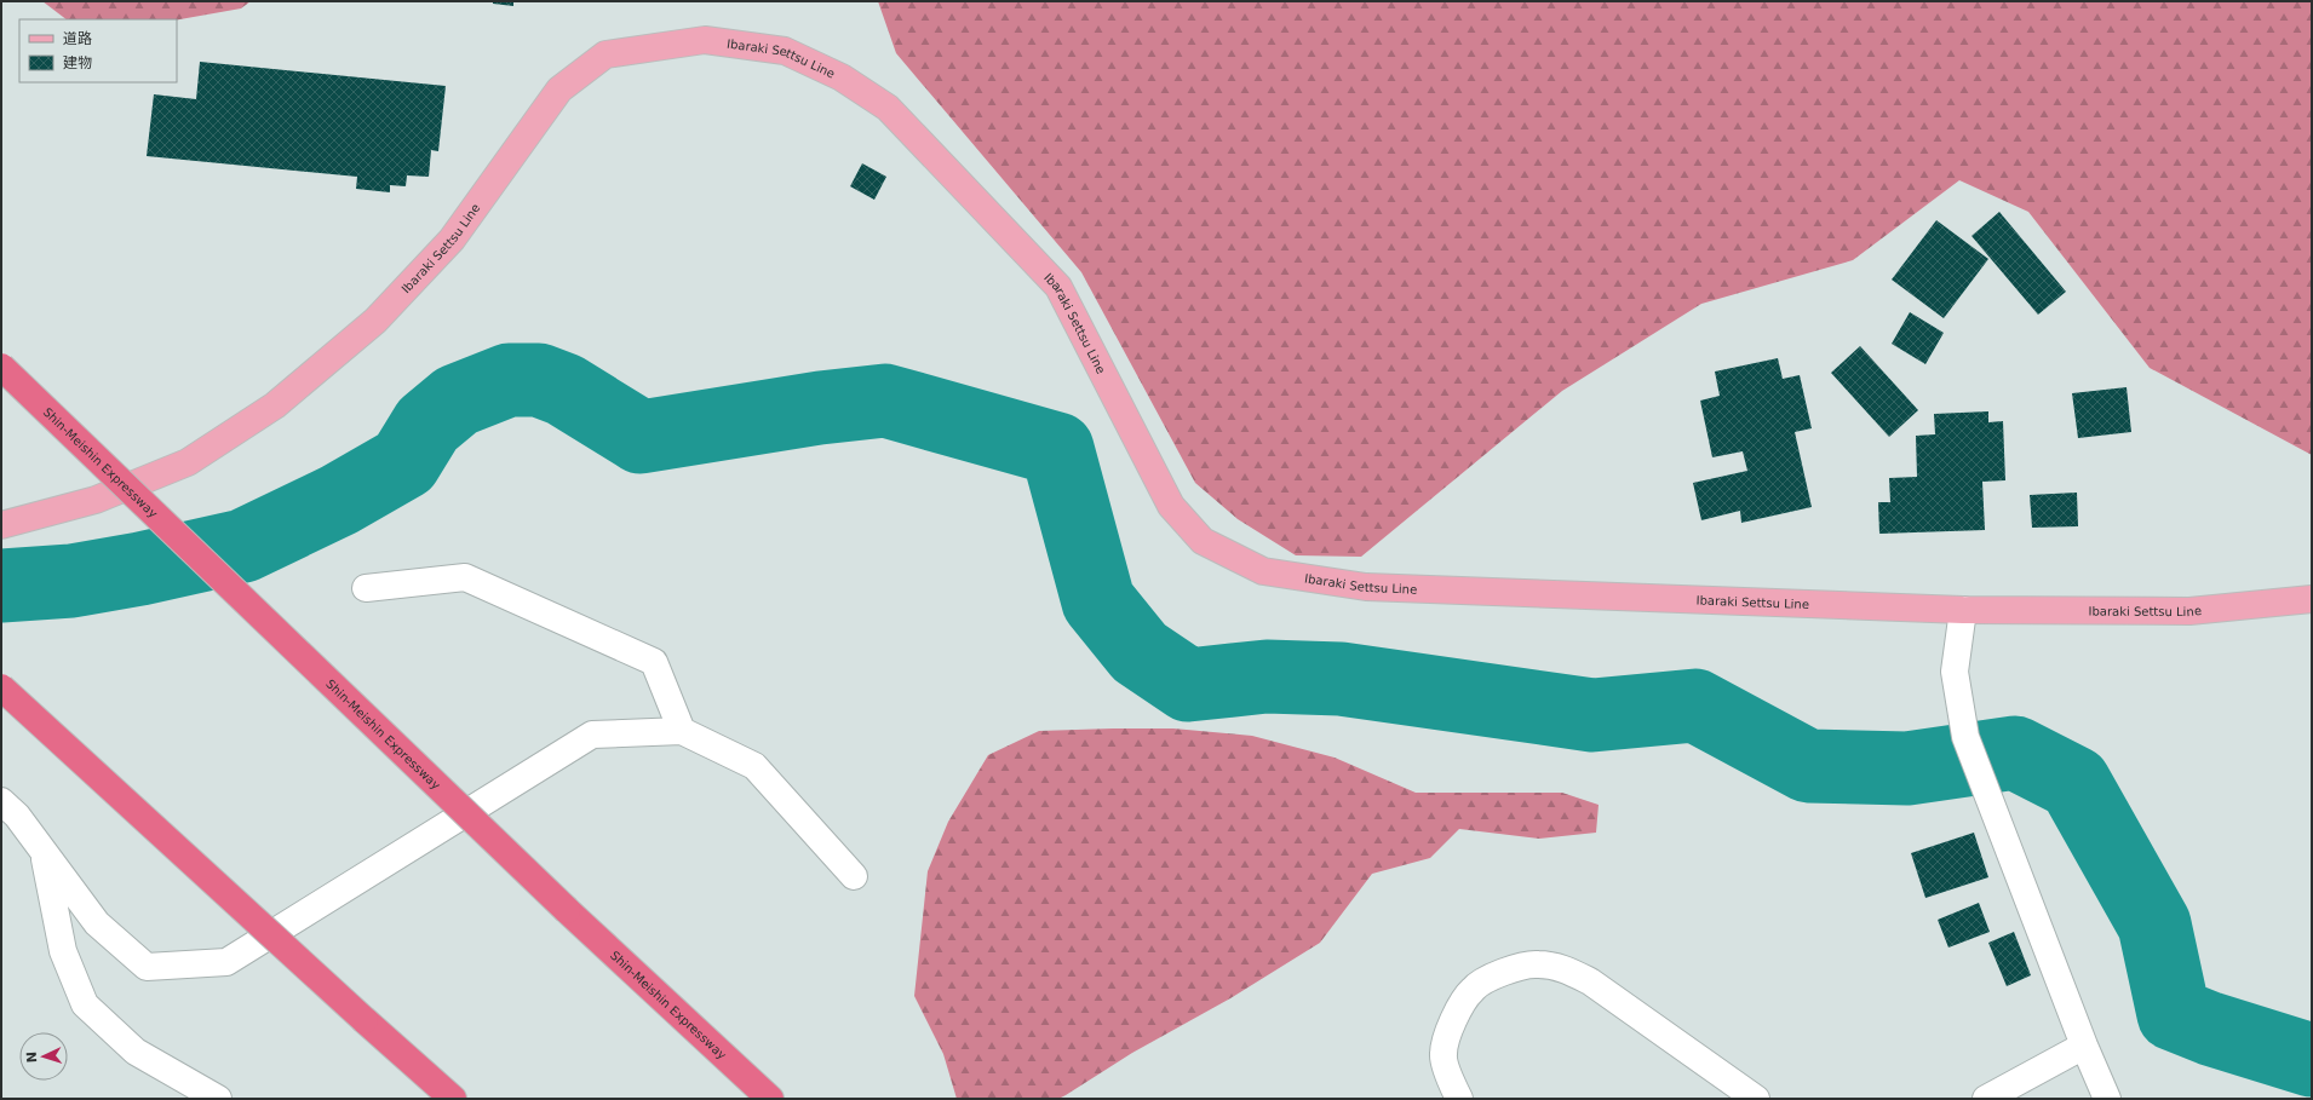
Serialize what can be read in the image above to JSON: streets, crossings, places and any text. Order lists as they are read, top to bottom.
{
  "streets": {
    "highway": ["Shin-Meishin Expressway"],
    "main road": ["Ibaraki Settsu Line"]
  },
  "legend": ["道路", "建物"],
  "north": "left"
}
